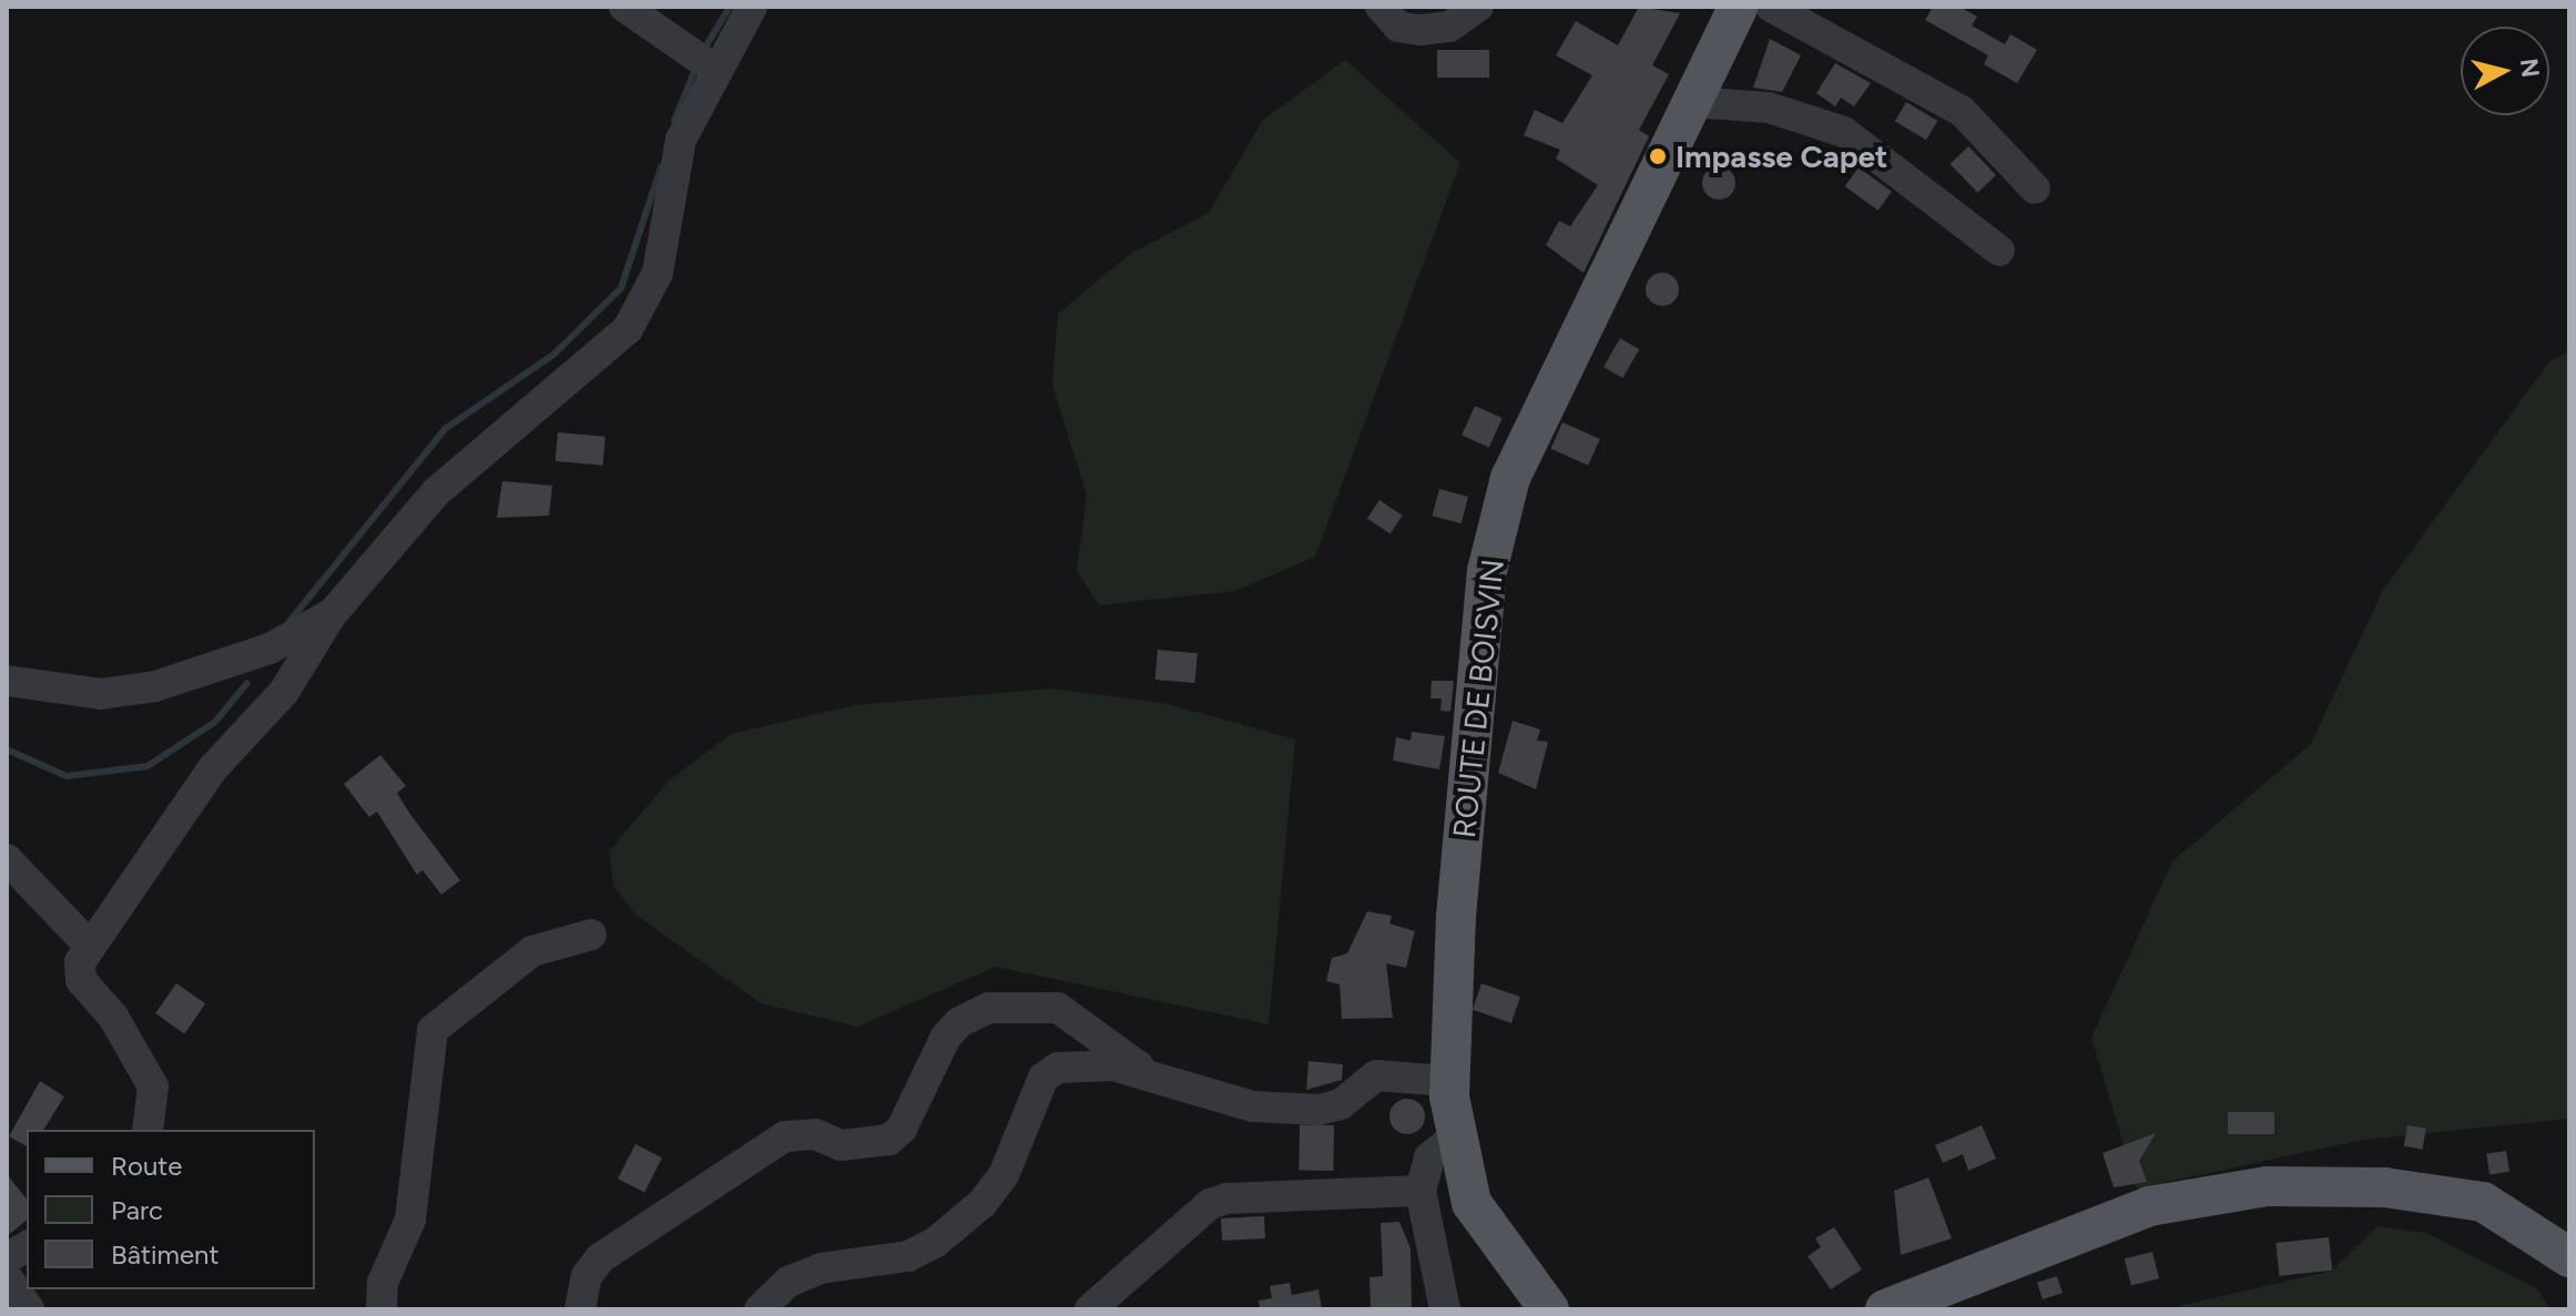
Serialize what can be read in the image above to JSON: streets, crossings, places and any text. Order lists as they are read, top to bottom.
{
  "streets": {
    "main road": ["ROUTE DE BOISVIN"]
  },
  "places": ["Impasse Capet"],
  "legend": ["Route", "Parc", "Bâtiment"],
  "north": "right"
}
